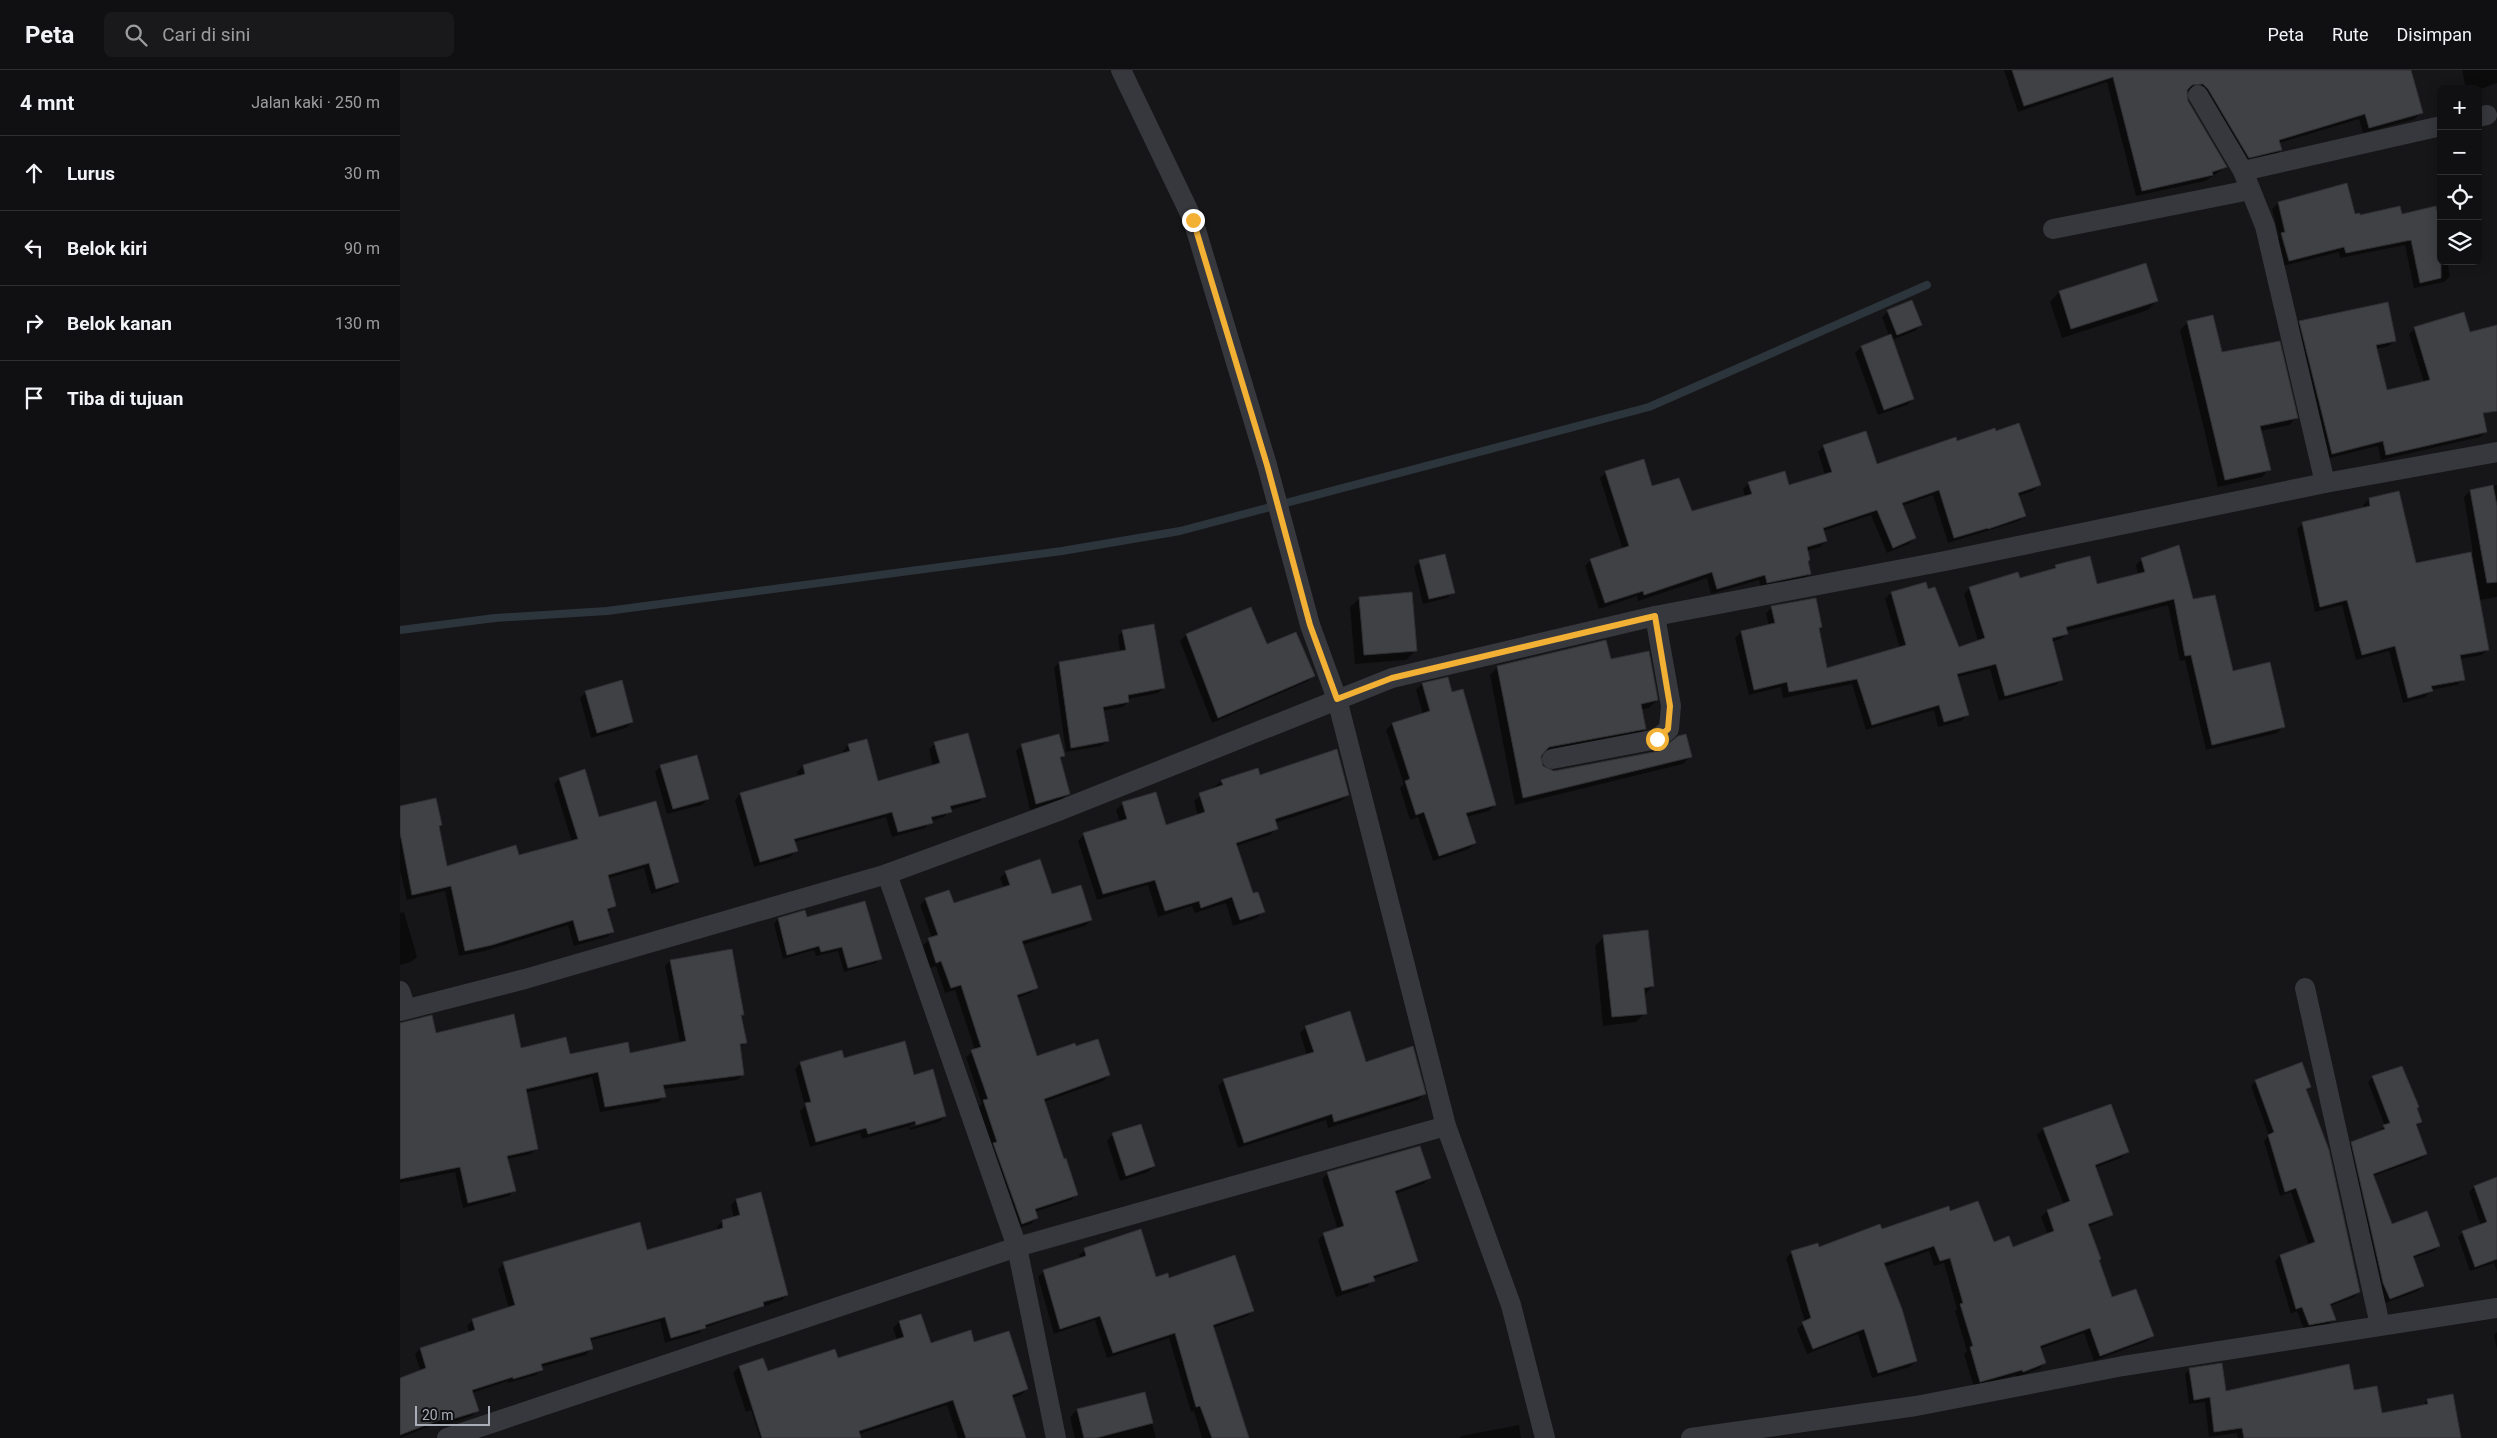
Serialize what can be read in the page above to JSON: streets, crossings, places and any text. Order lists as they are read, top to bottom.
{
  "scale_bar": "20 m",
  "page": {
    "header": "Peta",
    "search": "Cari di sini",
    "nav": ["Peta", "Rute", "Disimpan"],
    "heading": ["4 mnt", "Jalan kaki · 250 m"],
    "map_buttons": ["+", "−"],
    "list": [
      ["Lurus", "30 m"],
      ["Belok kiri", "90 m"],
      ["Belok kanan", "130 m"],
      "Tiba di tujuan"
    ],
    "scale": "20 m"
  }
}
